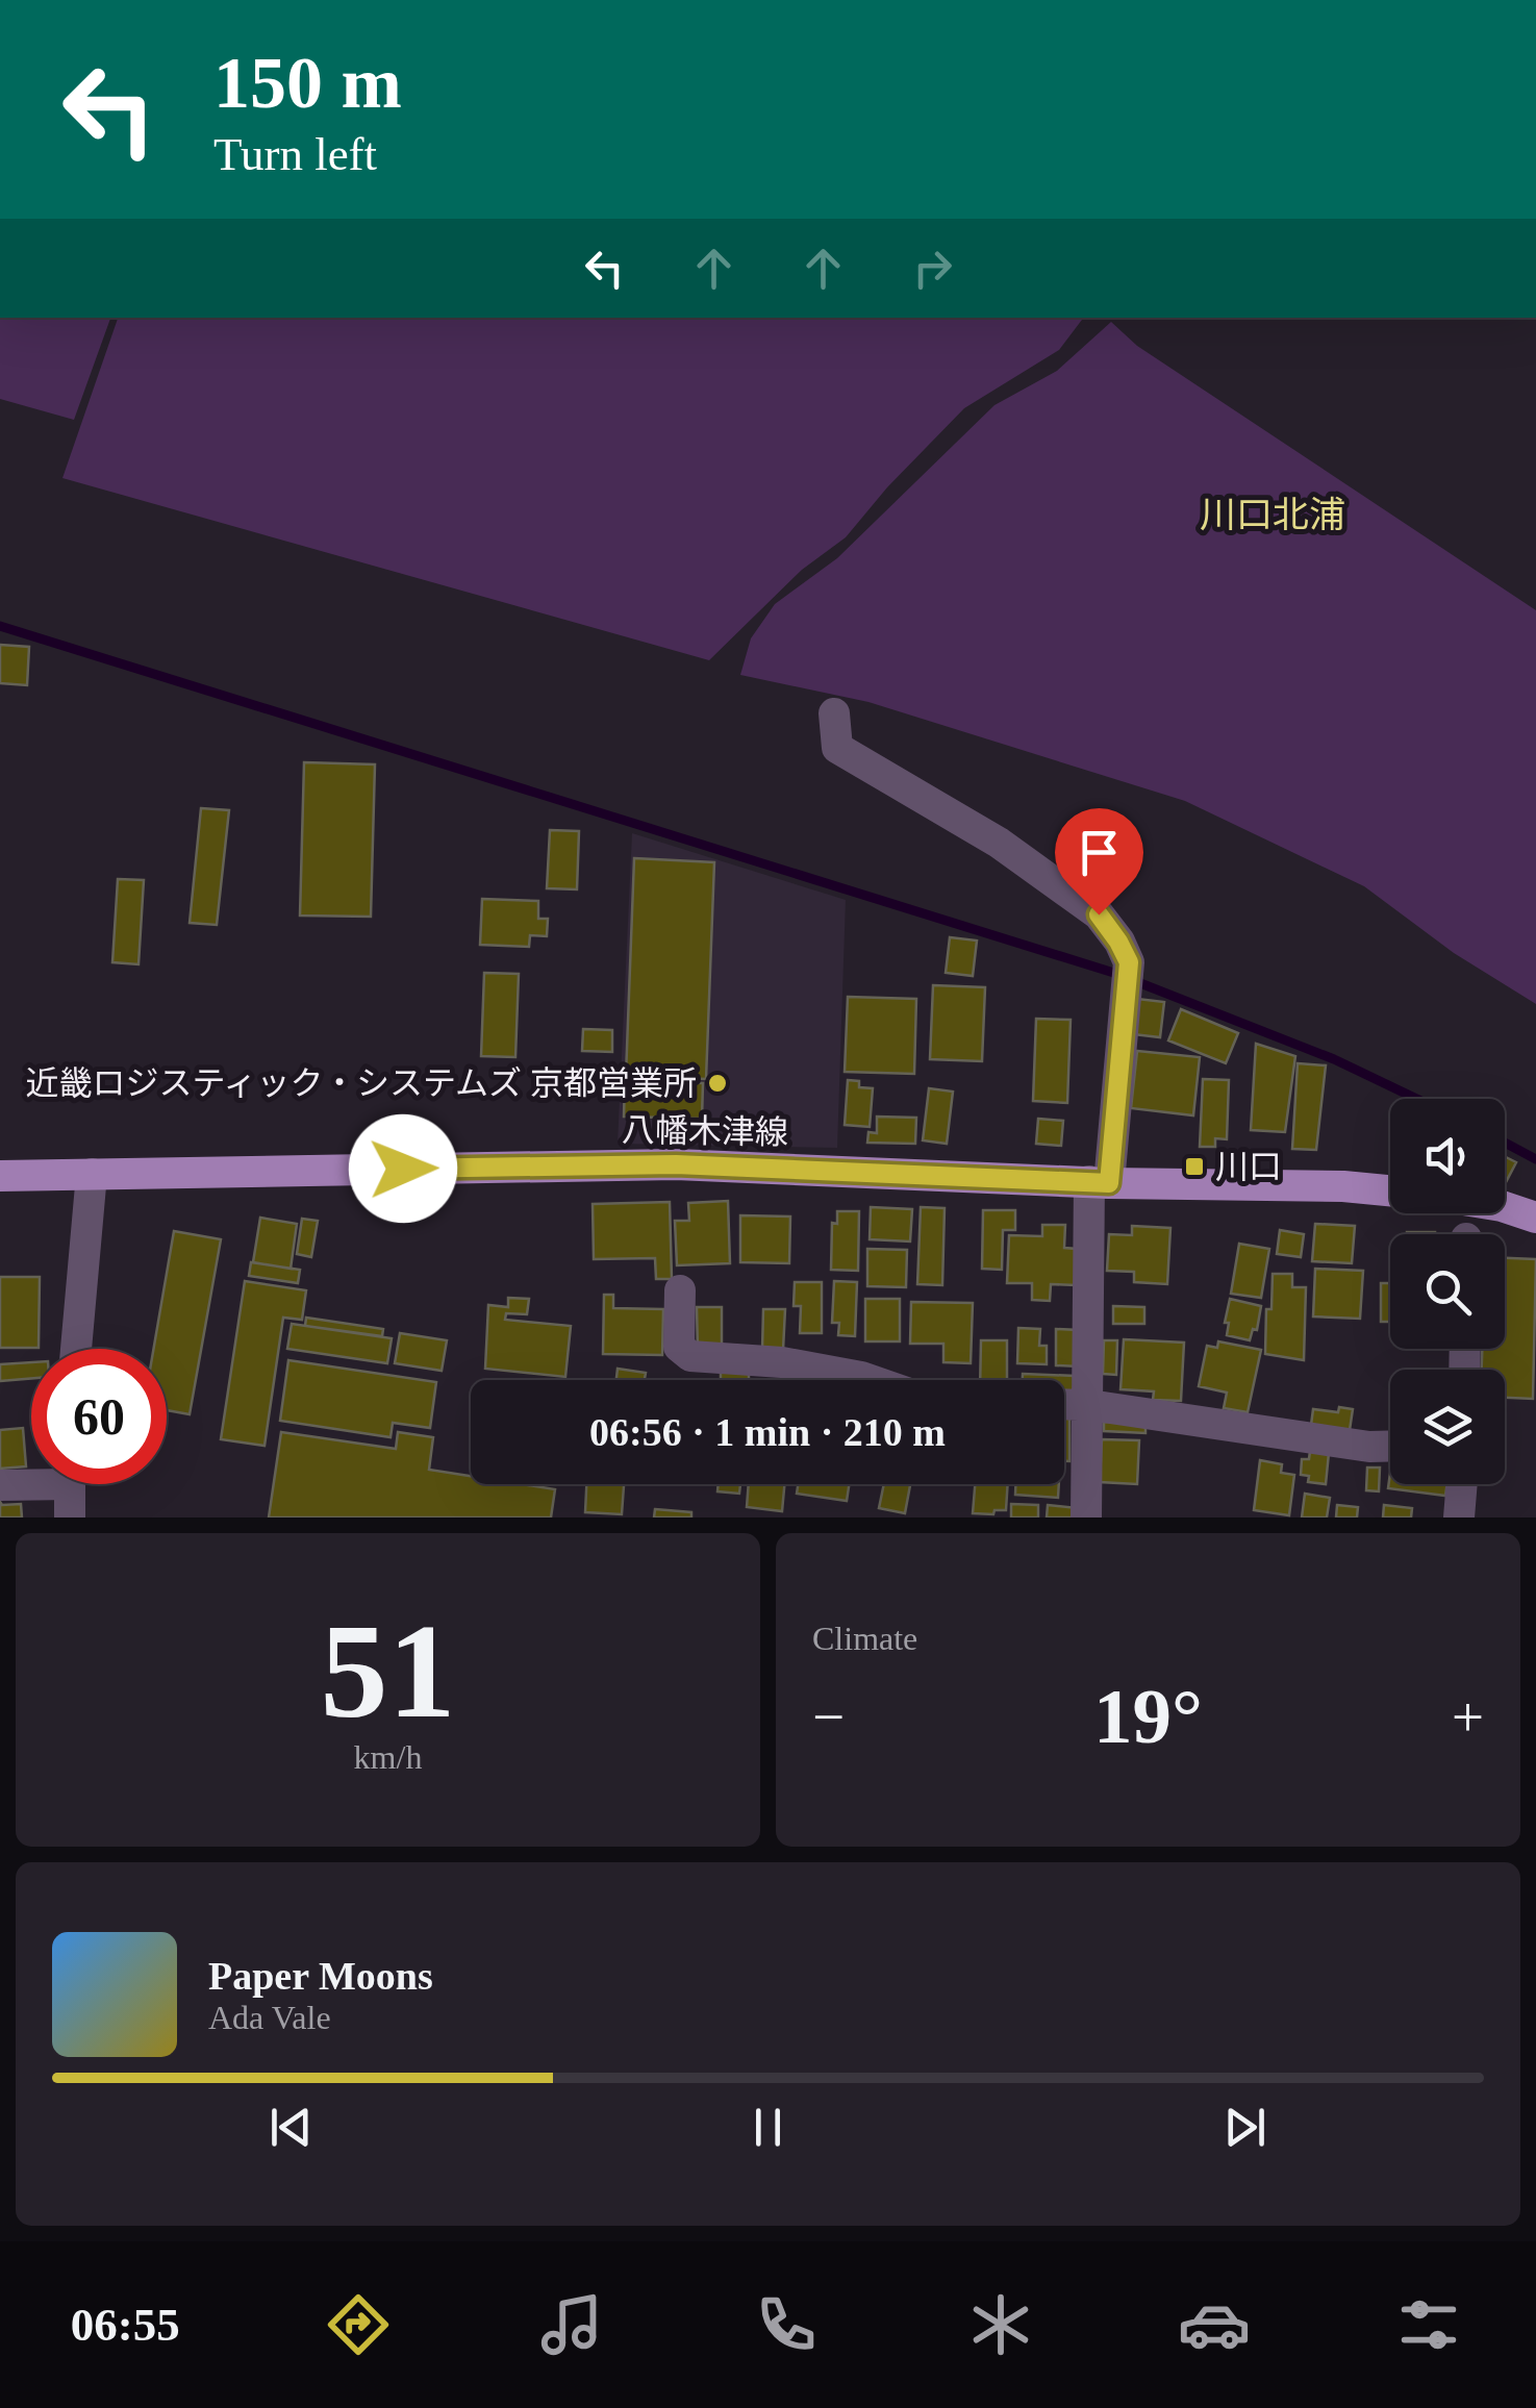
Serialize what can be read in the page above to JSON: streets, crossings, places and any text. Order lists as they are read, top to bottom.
{
  "streets": {
    "main road": ["八幡木津線"]
  },
  "districts": ["川口北浦"],
  "places": {
    "other": ["近畿ロジスティック・システムズ 京都営業所"],
    "transit": ["川口"]
  },
  "page": {
    "turn": ["150 m", "Turn left"],
    "limit": "60",
    "trip": "06:56 · 1 min · 210 m",
    "tile": [
      ["51", "km/h"],
      "Climate"
    ],
    "heat": ["−", "19°", "+"],
    "song": ["Paper Moons", "Ada Vale"],
    "tabs": "06:55"
  }
}
